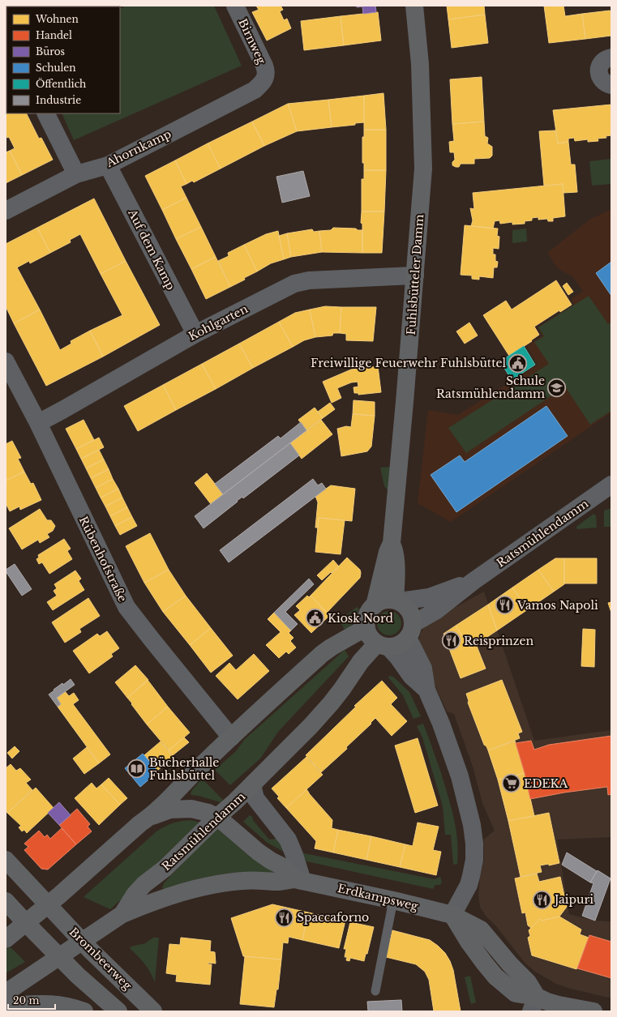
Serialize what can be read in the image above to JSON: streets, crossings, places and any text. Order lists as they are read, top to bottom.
{
  "streets": {
    "street": [
      "Birnweg",
      "Ahornkamp",
      "Auf dem Kamp",
      "Fuhlsbütteler Damm",
      "Kohlgarten",
      "Ratsmühlendamm",
      "Rübenhofstraße",
      "Erdkampsweg",
      "Brombeerweg"
    ]
  },
  "crossings": [
    ["Birnweg", "Ahornkamp"],
    ["Ahornkamp", "Auf dem Kamp"],
    ["Auf dem Kamp", "Kohlgarten"],
    ["Fuhlsbütteler Damm", "Kohlgarten"],
    ["Fuhlsbütteler Damm", "Ratsmühlendamm"],
    ["Kohlgarten", "Rübenhofstraße"],
    ["Ratsmühlendamm", "Erdkampsweg"],
    ["Ratsmühlendamm", "Brombeerweg"]
  ],
  "places": {
    "public building": ["Freiwillige Feuerwehr Fuhlsbüttel", "Kiosk Nord"],
    "school or university": ["Schule Ratsmühlendamm"],
    "restaurant": [
      "Vamos Napoli",
      "Reisprinzen",
      "Jaipuri",
      "Spaccaforno"
    ],
    "library": ["Bücherhalle Fuhlsbüttel"],
    "supermarket": ["EDEKA"]
  },
  "legend": [
    "Wohnen",
    "Handel",
    "Büros",
    "Schulen",
    "Öffentlich",
    "Industrie"
  ],
  "scale_bar": "20 m"
}
